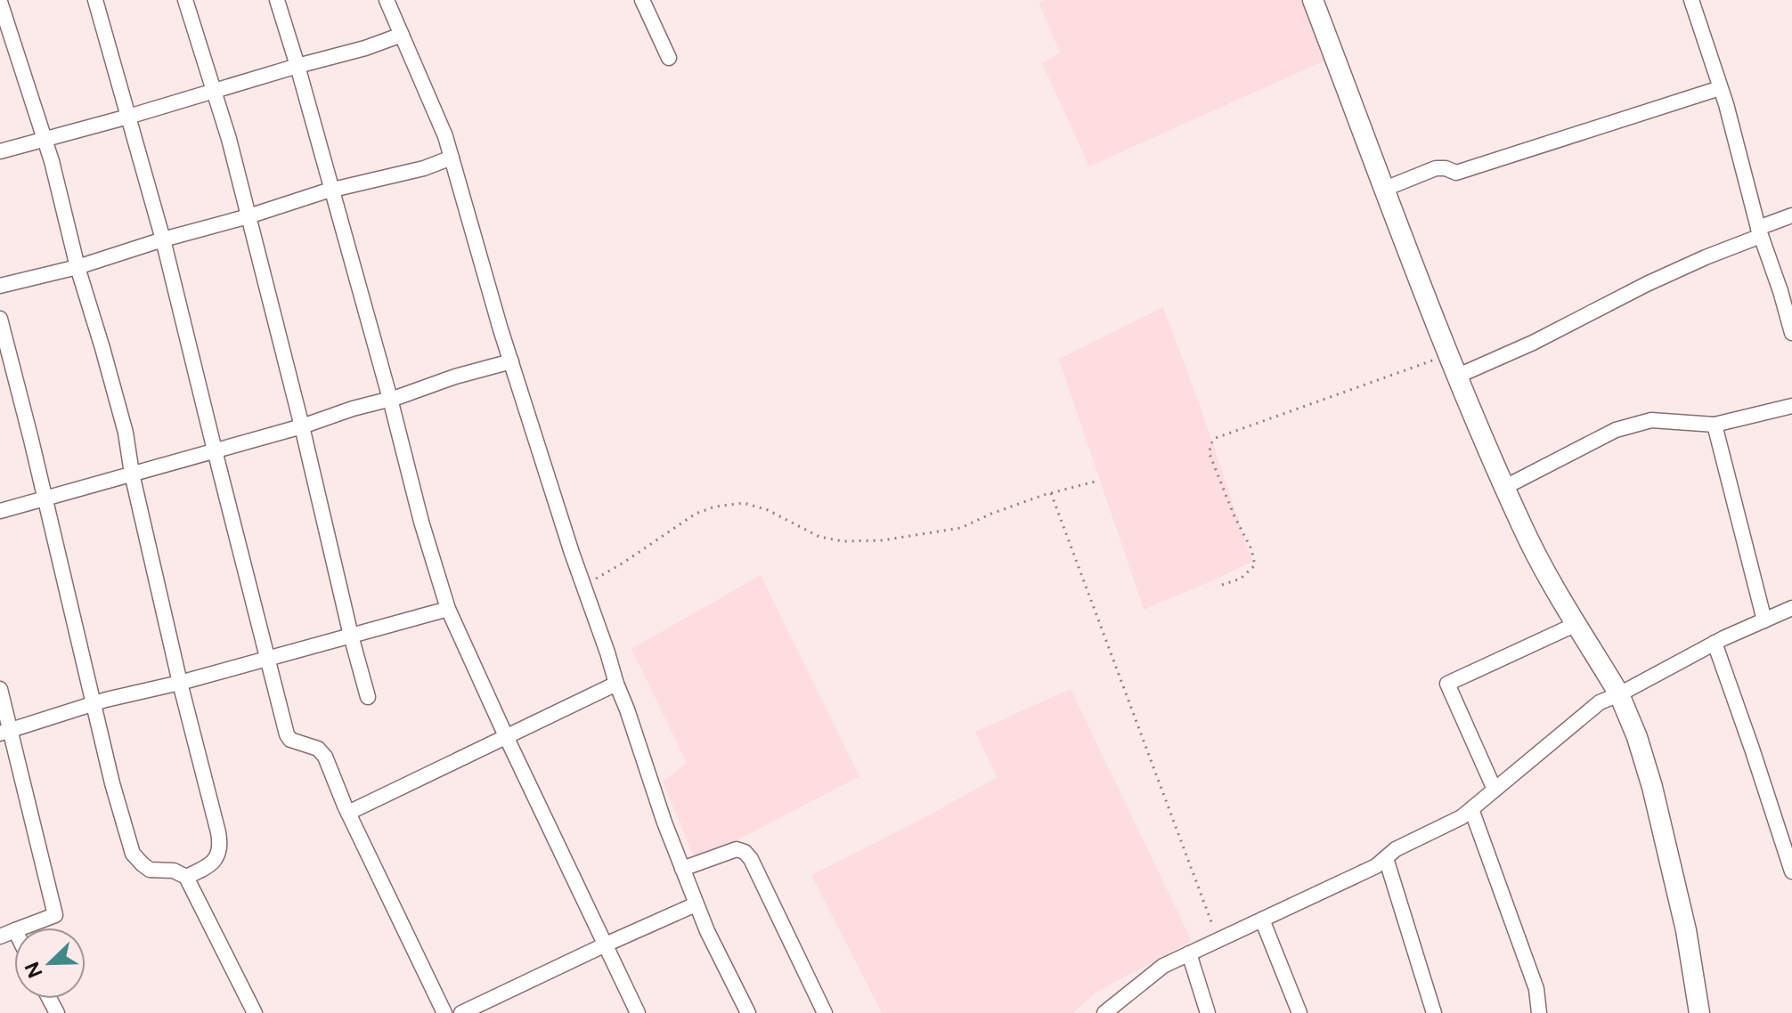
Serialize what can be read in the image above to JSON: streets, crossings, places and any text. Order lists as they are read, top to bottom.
{
  "north": "bottom left"
}
